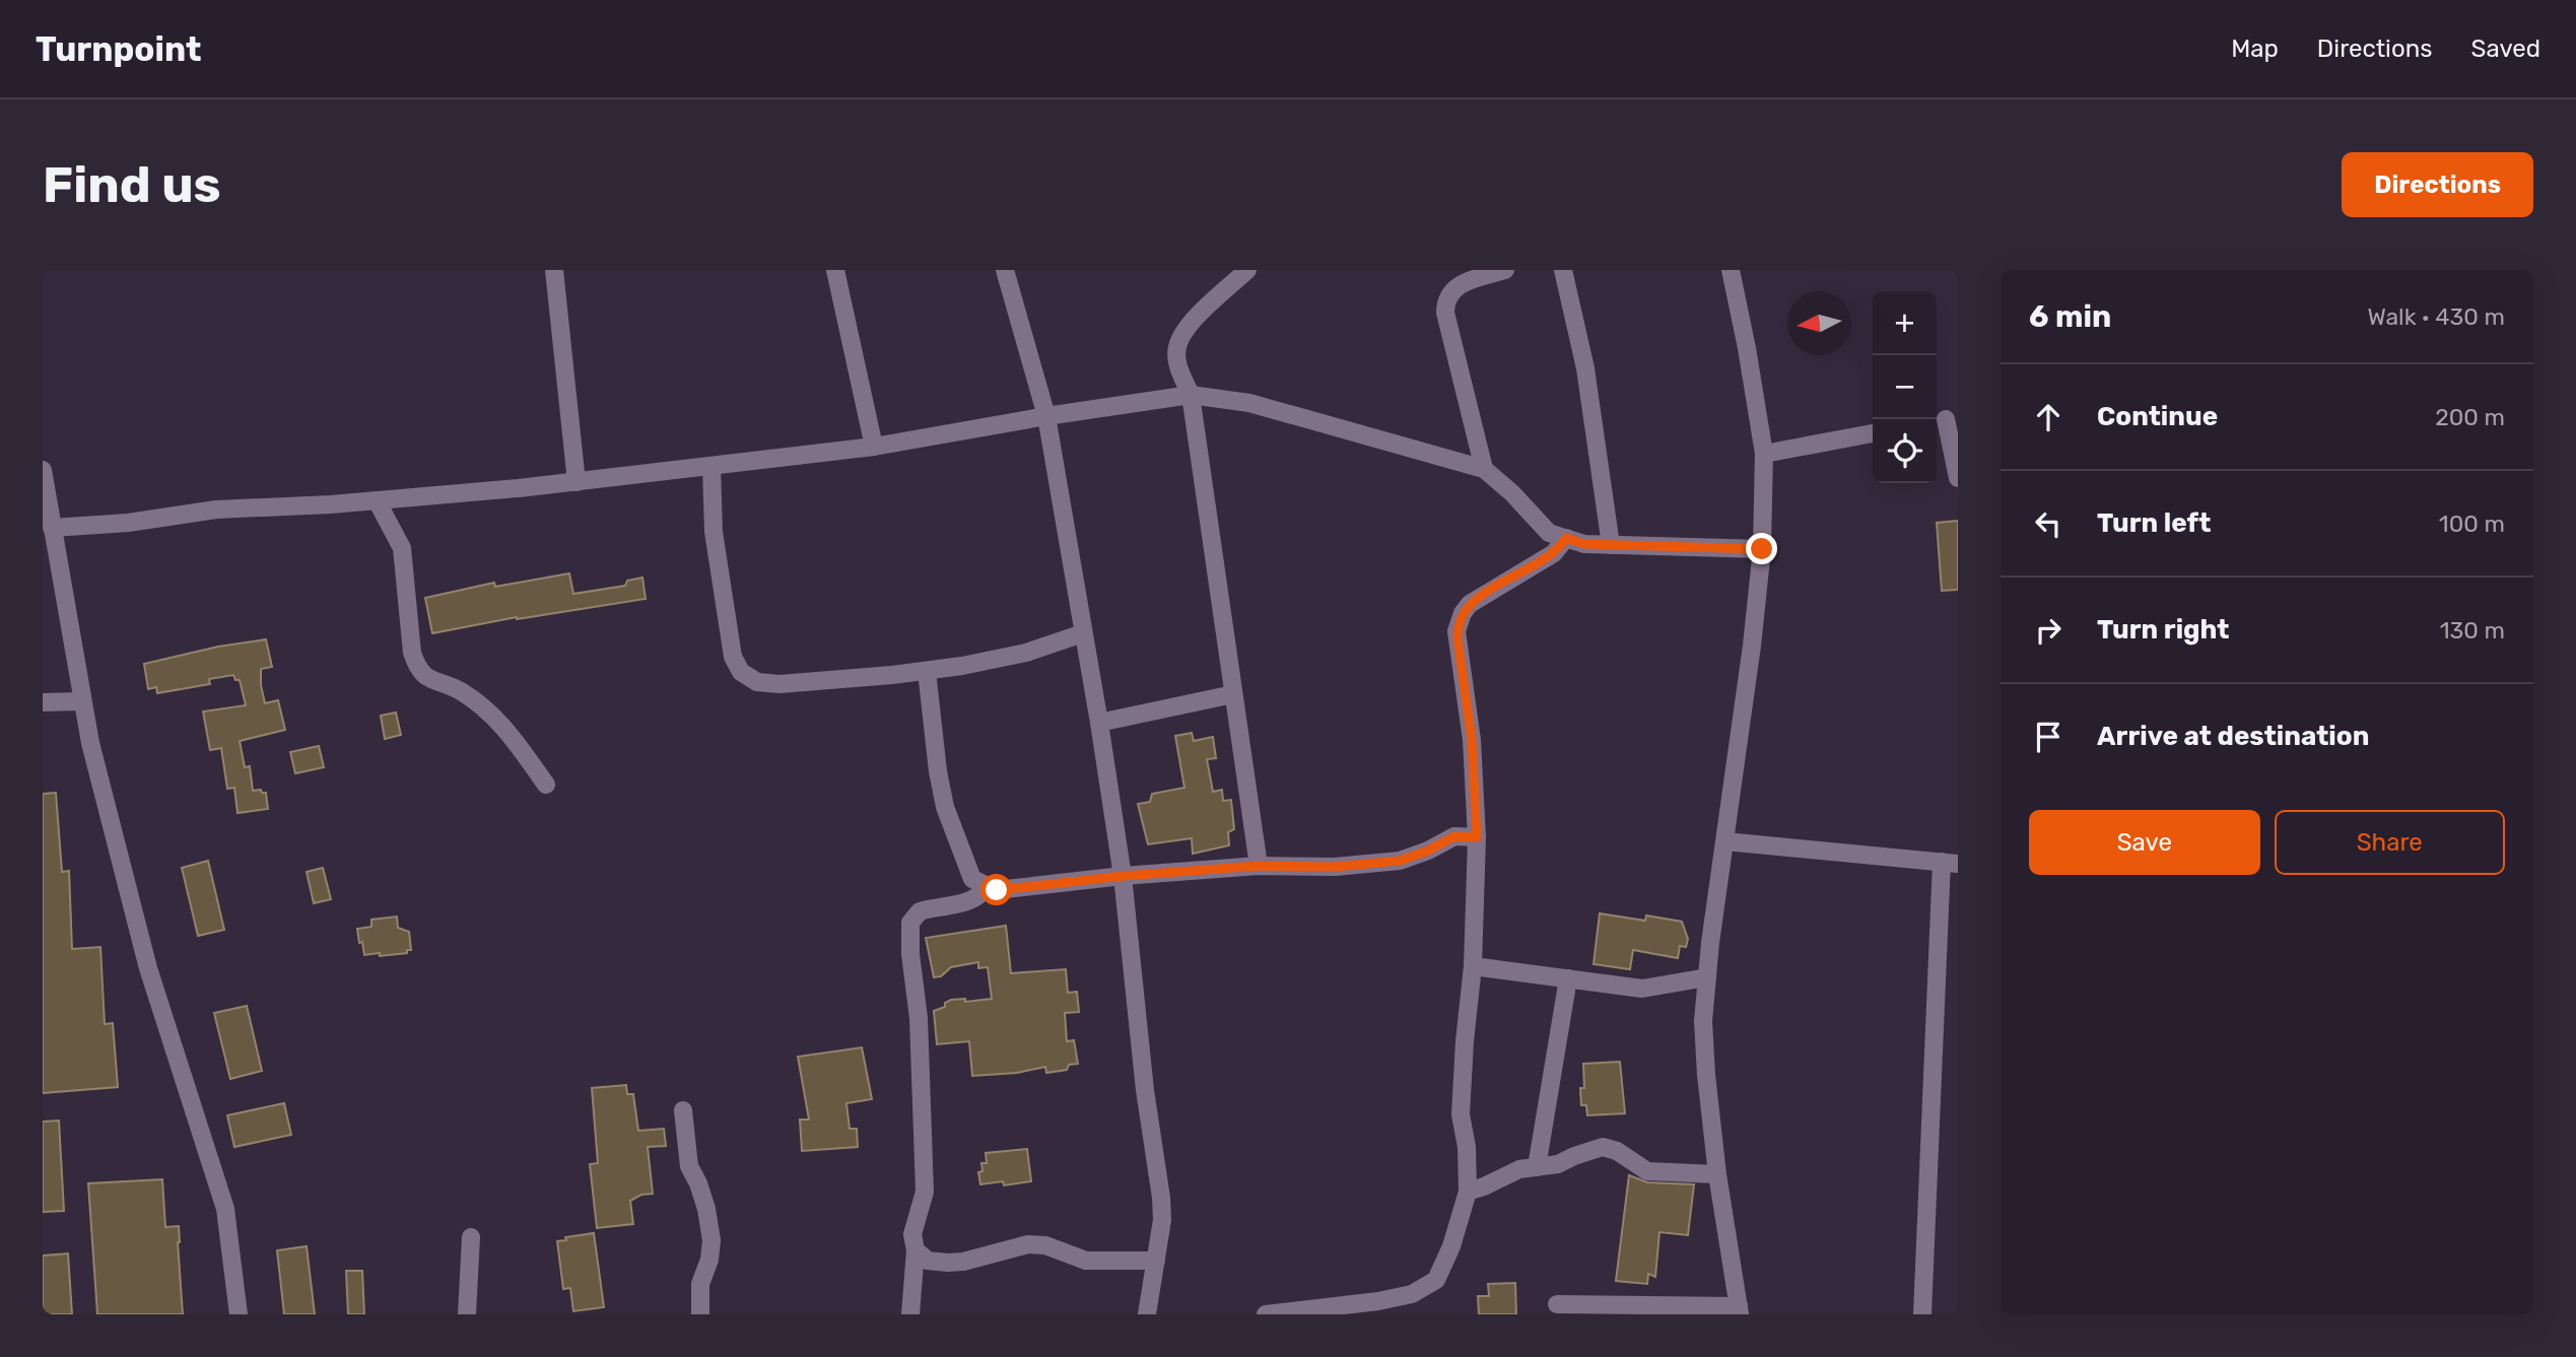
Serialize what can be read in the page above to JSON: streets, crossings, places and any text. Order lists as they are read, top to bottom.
{
  "north": "left",
  "page": {
    "header": "Turnpoint",
    "nav": ["Map", "Directions", "Saved"],
    "buttons": [
      "Directions",
      ["Save", "Share"]
    ],
    "title": "Find us",
    "heading": ["6 min", "Walk · 430 m"],
    "map_buttons": ["+", "−"],
    "list": [
      ["Continue", "200 m"],
      ["Turn left", "100 m"],
      ["Turn right", "130 m"],
      "Arrive at destination"
    ]
  }
}
